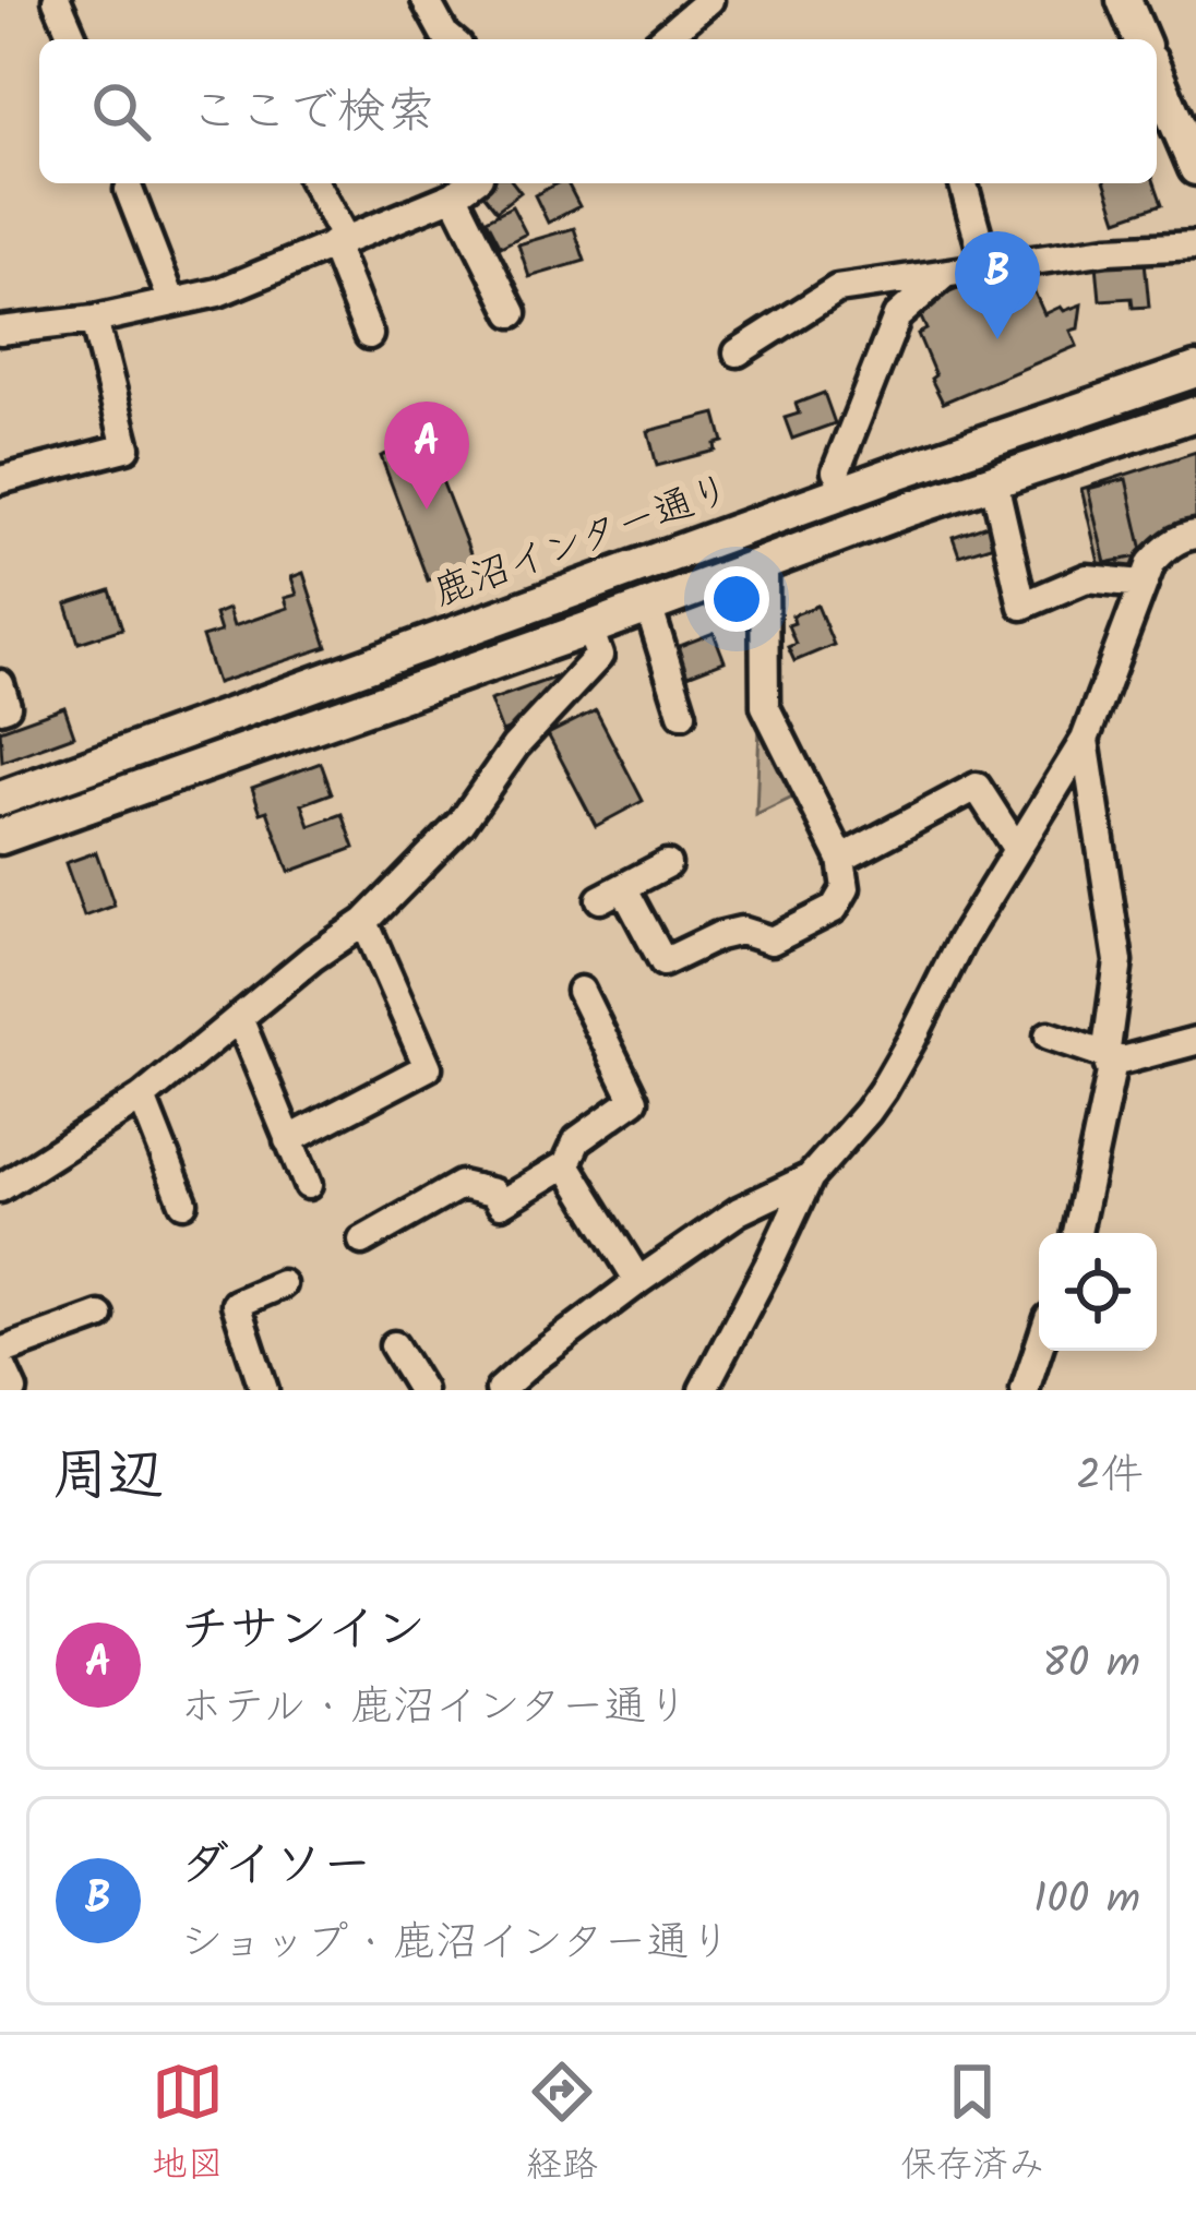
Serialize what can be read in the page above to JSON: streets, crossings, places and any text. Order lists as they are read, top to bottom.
{
  "streets": {
    "main road": ["鹿沼インター通り"]
  },
  "page": {
    "search": "ここで検索",
    "pins": ["B", "A"],
    "heading": ["周辺", "2件"],
    "list": [
      {
        "mark": "A",
        "name": "チサンイン",
        "note": "ホテル · 鹿沼インター通り",
        "value": "80 m"
      },
      {
        "mark": "B",
        "name": "ダイソー",
        "note": "ショップ · 鹿沼インター通り",
        "value": "100 m"
      }
    ],
    "nav": ["地図", "経路", "保存済み"]
  }
}
